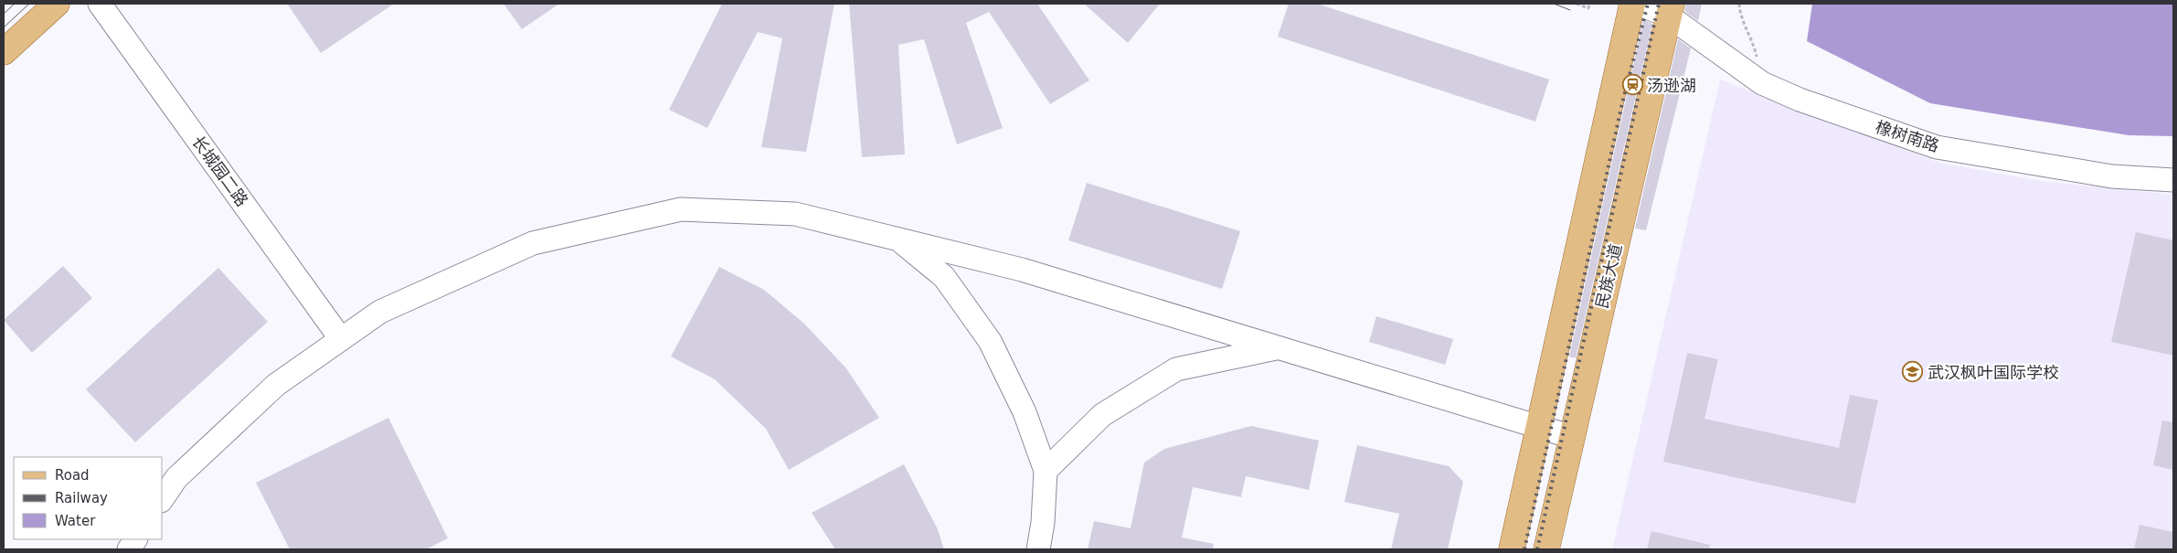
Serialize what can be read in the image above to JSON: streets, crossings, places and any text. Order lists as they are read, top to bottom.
{
  "streets": {
    "main road": ["民族大道"],
    "street": ["橡树南路", "长城园二路"]
  },
  "crossings": [
    ["橡树南路", "民族大道"]
  ],
  "places": {
    "station": ["汤逊湖"],
    "school or university": ["武汉枫叶国际学校"]
  },
  "legend": ["Road", "Railway", "Water"]
}
